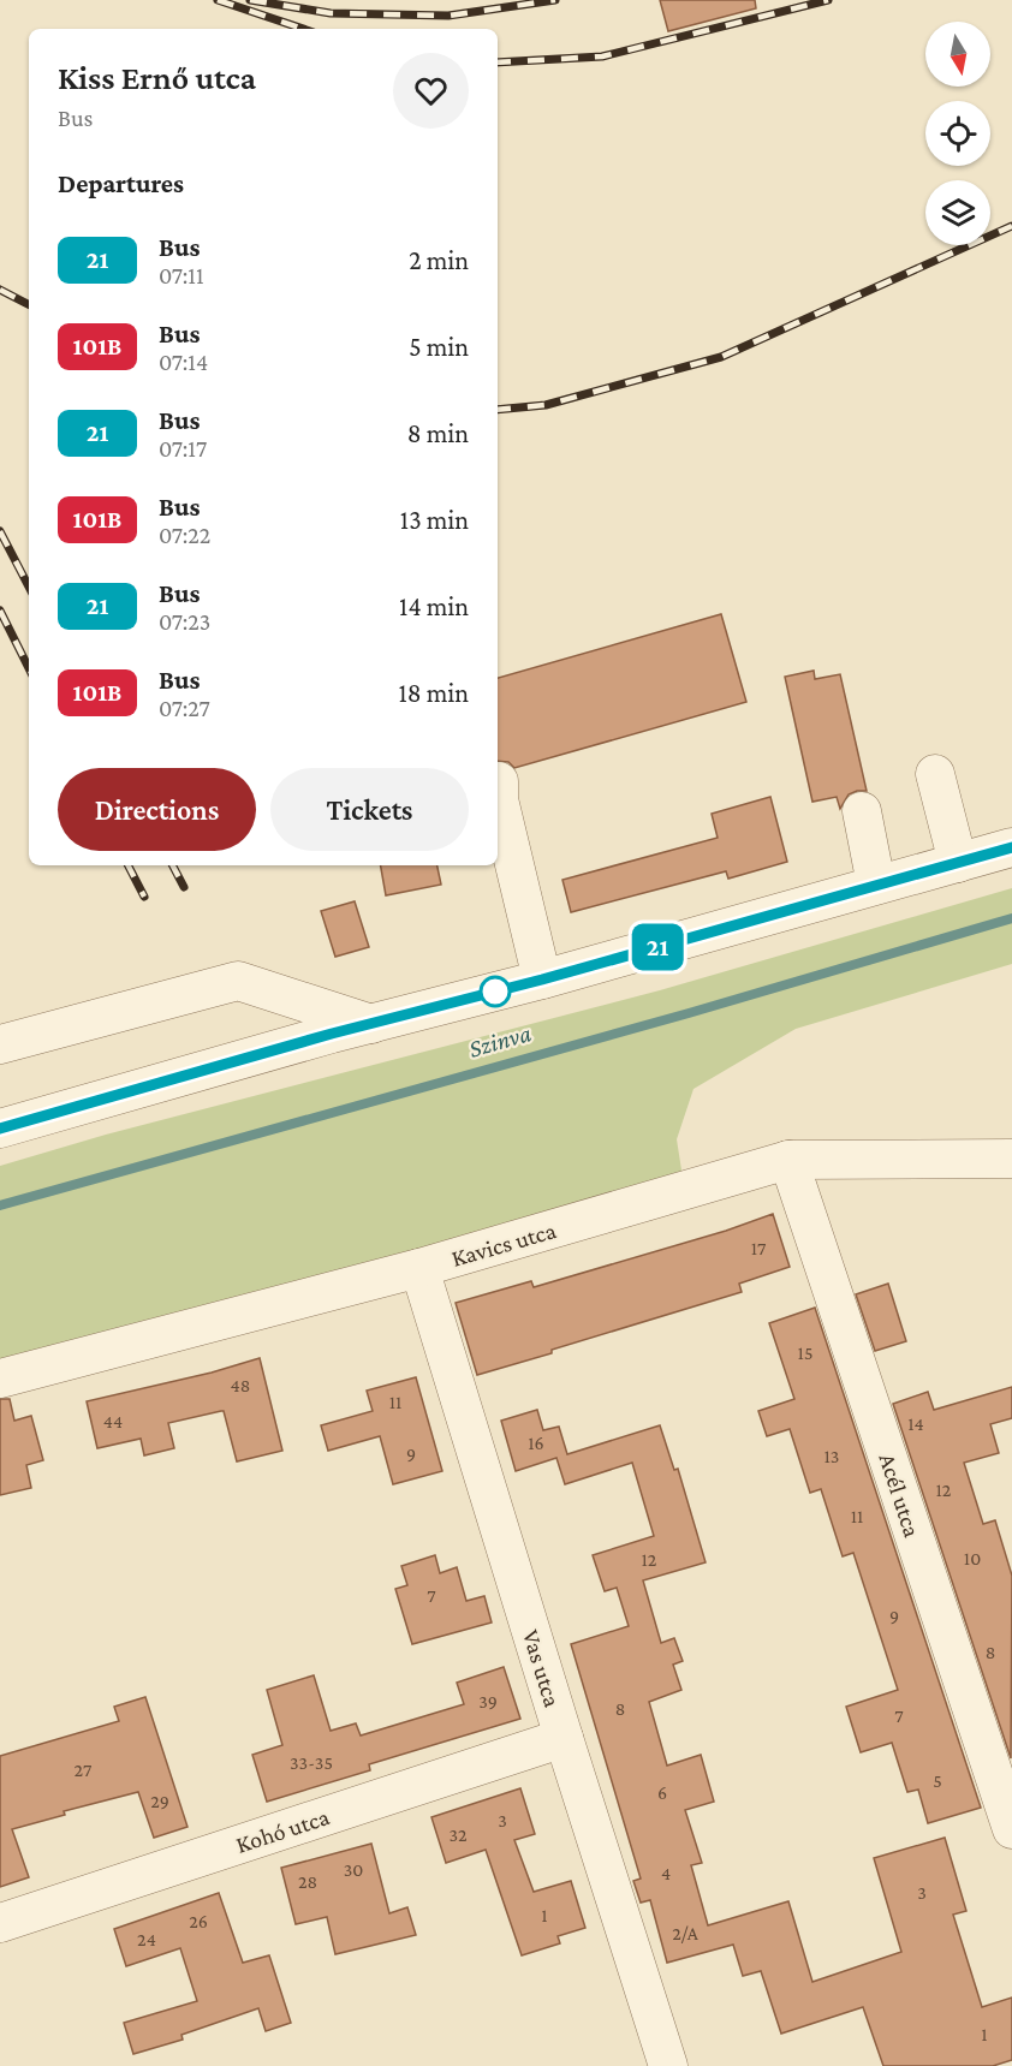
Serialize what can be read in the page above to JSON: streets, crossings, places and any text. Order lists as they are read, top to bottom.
{
  "streets": {
    "street": [
      "Kavics utca",
      "Acél utca",
      "Vas utca",
      "Kohó utca"
    ]
  },
  "crossings": [
    ["Kavics utca", "Acél utca"],
    ["Kavics utca", "Vas utca"],
    ["Vas utca", "Kohó utca"]
  ],
  "water": ["Szinva"],
  "lines": ["bus line 21"],
  "house_numbers": [
    "17",
    "15",
    "48",
    "11",
    "44",
    "14",
    "16",
    "9",
    "13",
    "12",
    "11",
    "10",
    "12",
    "7",
    "9",
    "8",
    "39",
    "8",
    "7",
    "33-35",
    "27",
    "5",
    "6",
    "29",
    "3",
    "32",
    "30",
    "4",
    "28",
    "3",
    "1",
    "26",
    "2/A",
    "24",
    "1"
  ],
  "north": "bottom",
  "page": {
    "on_map": "21",
    "heading": [
      ["Kiss Ernő utca", "Bus"],
      "Departures"
    ],
    "list": [
      {
        "mark": "21",
        "name": "Bus",
        "note": "07:11",
        "value": "2 min"
      },
      {
        "mark": "101B",
        "name": "Bus",
        "note": "07:14",
        "value": "5 min"
      },
      {
        "mark": "21",
        "name": "Bus",
        "note": "07:17",
        "value": "8 min"
      },
      {
        "mark": "101B",
        "name": "Bus",
        "note": "07:22",
        "value": "13 min"
      },
      {
        "mark": "21",
        "name": "Bus",
        "note": "07:23",
        "value": "14 min"
      },
      {
        "mark": "101B",
        "name": "Bus",
        "note": "07:27",
        "value": "18 min"
      }
    ],
    "buttons": ["Directions", "Tickets"]
  }
}
